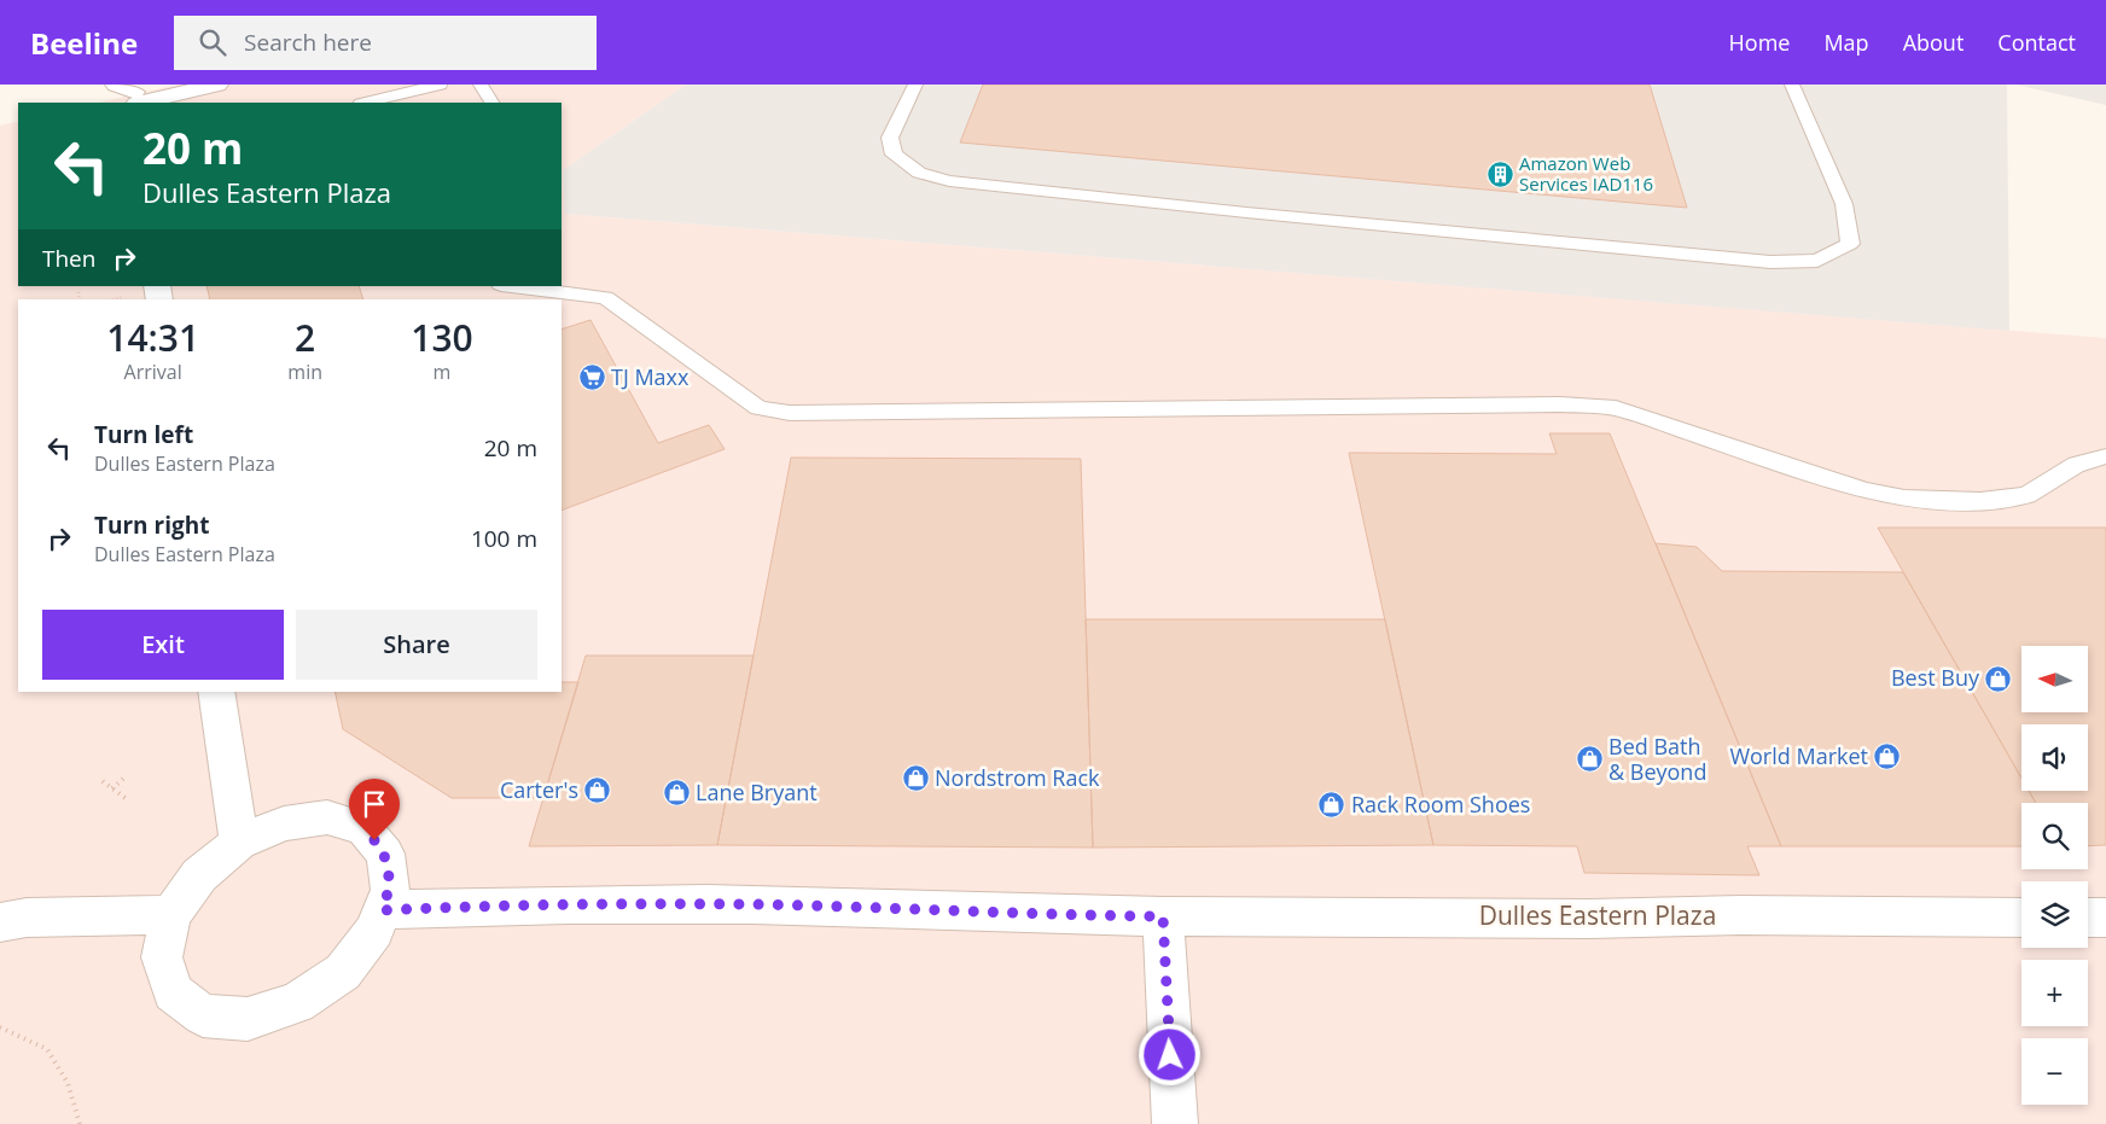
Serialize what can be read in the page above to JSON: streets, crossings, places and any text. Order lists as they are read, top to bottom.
{
  "streets": {
    "street": ["Dulles Eastern Plaza"]
  },
  "places": {
    "building": ["Amazon Web Services IAD116"],
    "supermarket": ["TJ Maxx"],
    "shop": [
      "Best Buy",
      "World Market",
      "Bed Bath & Beyond",
      "Nordstrom Rack",
      "Carter's",
      "Lane Bryant",
      "Rack Room Shoes"
    ]
  },
  "north": "left",
  "page": {
    "header": "Beeline",
    "search": "Search here",
    "nav": [
      "Home",
      "Map",
      "About",
      "Contact"
    ],
    "turn": ["20 m", "Dulles Eastern Plaza"],
    "then": "Then",
    "eta": [
      "14:31",
      "Arrival",
      "2",
      "min",
      "130",
      "m"
    ],
    "list": [
      {
        "name": "Turn left",
        "note": "Dulles Eastern Plaza",
        "value": "20 m"
      },
      {
        "name": "Turn right",
        "note": "Dulles Eastern Plaza",
        "value": "100 m"
      }
    ],
    "buttons": ["Exit", "Share"],
    "map_buttons": ["+", "−"]
  }
}
